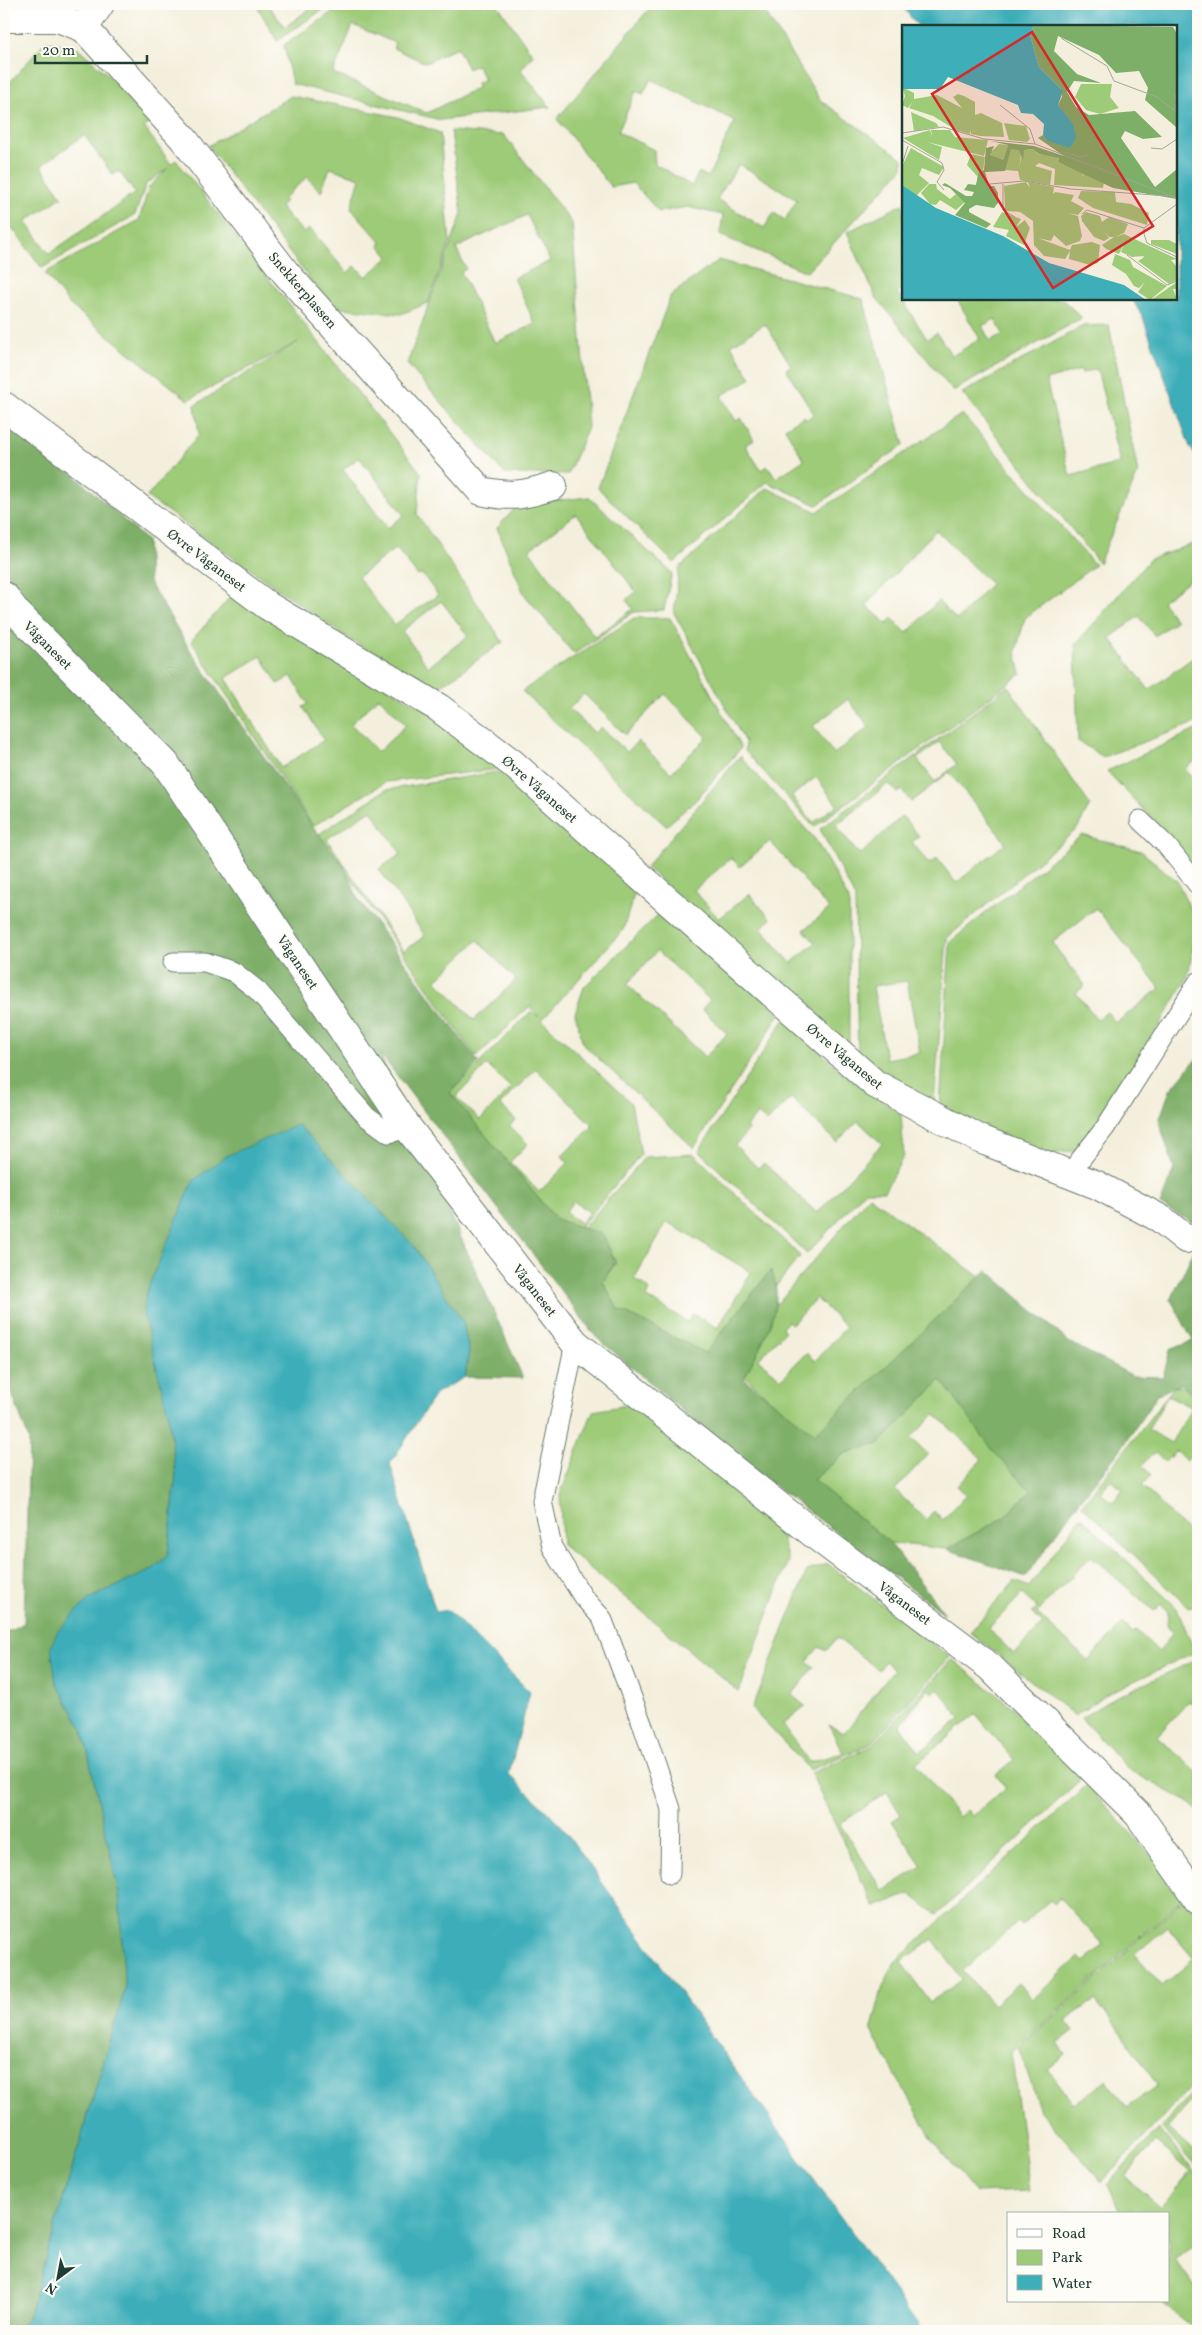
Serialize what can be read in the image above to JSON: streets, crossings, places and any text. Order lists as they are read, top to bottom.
{
  "streets": {
    "street": ["Snekkerplassen", "Øvre Våganeset", "Våganeset"]
  },
  "legend": ["Road", "Park", "Water"],
  "scale_bar": "20 m",
  "north": "bottom left"
}
